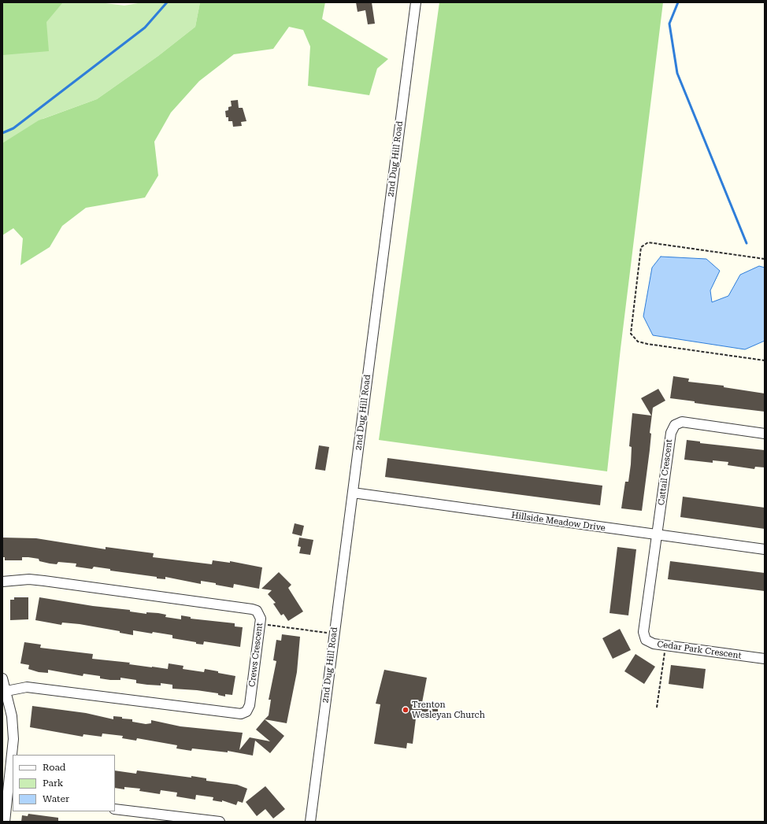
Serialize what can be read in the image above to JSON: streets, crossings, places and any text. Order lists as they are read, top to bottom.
{
  "streets": {
    "street": [
      "2nd Dug Hill Road",
      "Cattail Crescent",
      "Hillside Meadow Drive",
      "Cedar Park Crescent",
      "Crews Crescent"
    ]
  },
  "crossings": [
    ["2nd Dug Hill Road", "Hillside Meadow Drive"],
    ["Cattail Crescent", "Hillside Meadow Drive"],
    ["Cattail Crescent", "Cedar Park Crescent"],
    ["Hillside Meadow Drive", "Cedar Park Crescent"]
  ],
  "places": ["Trenton Wesleyan Church"],
  "legend": ["Road", "Park", "Water"]
}
